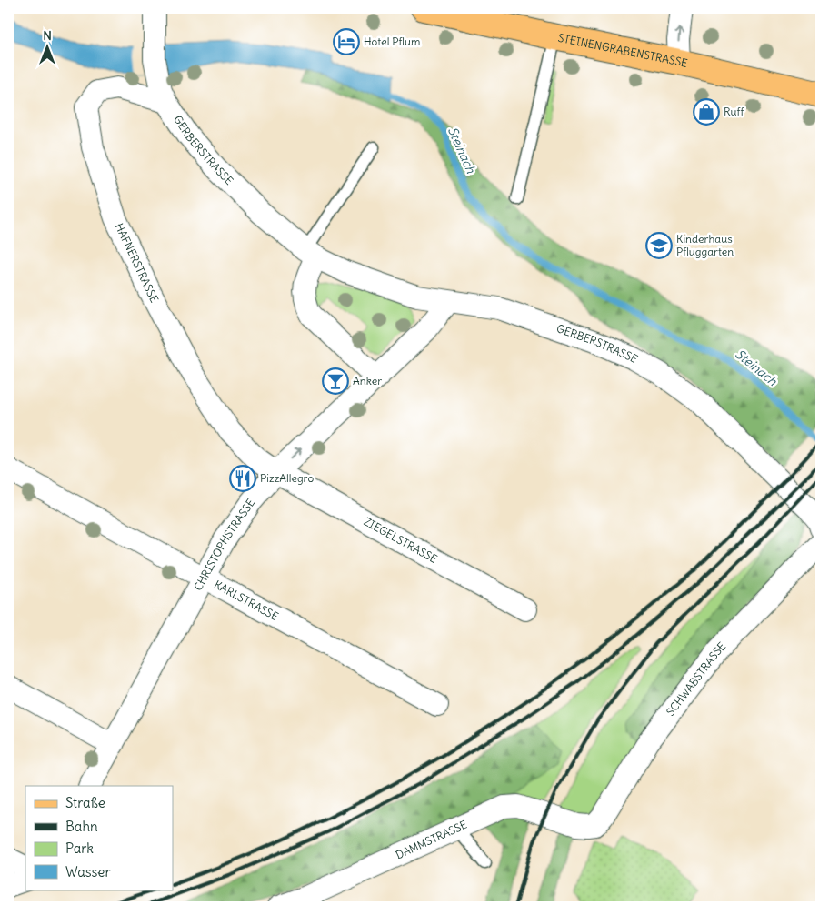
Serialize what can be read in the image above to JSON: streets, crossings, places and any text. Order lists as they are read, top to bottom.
{
  "streets": {
    "main road": ["STEINENGRABENSTRASSE"],
    "street": [
      "GERBERSTRASSE",
      "HAFNERSTRASSE",
      "ZIEGELSTRASSE",
      "CHRISTOPHSTRASSE",
      "KARLSTRASSE",
      "SCHWABSTRASSE",
      "DAMMSTRASSE"
    ]
  },
  "crossings": [
    ["GERBERSTRASSE", "HAFNERSTRASSE"],
    ["GERBERSTRASSE", "CHRISTOPHSTRASSE"],
    ["HAFNERSTRASSE", "ZIEGELSTRASSE"],
    ["HAFNERSTRASSE", "CHRISTOPHSTRASSE"],
    ["ZIEGELSTRASSE", "CHRISTOPHSTRASSE"],
    ["CHRISTOPHSTRASSE", "KARLSTRASSE"],
    ["SCHWABSTRASSE", "DAMMSTRASSE"]
  ],
  "water": ["Steinach"],
  "places": {
    "hotel": ["Hotel Pflum"],
    "shop": ["Ruff"],
    "school or university": ["Kinderhaus Pfluggarten"],
    "bar": ["Anker"],
    "restaurant": ["PizzAllegro"]
  },
  "legend": [
    "Straße",
    "Bahn",
    "Park",
    "Wasser"
  ],
  "north": "top"
}
